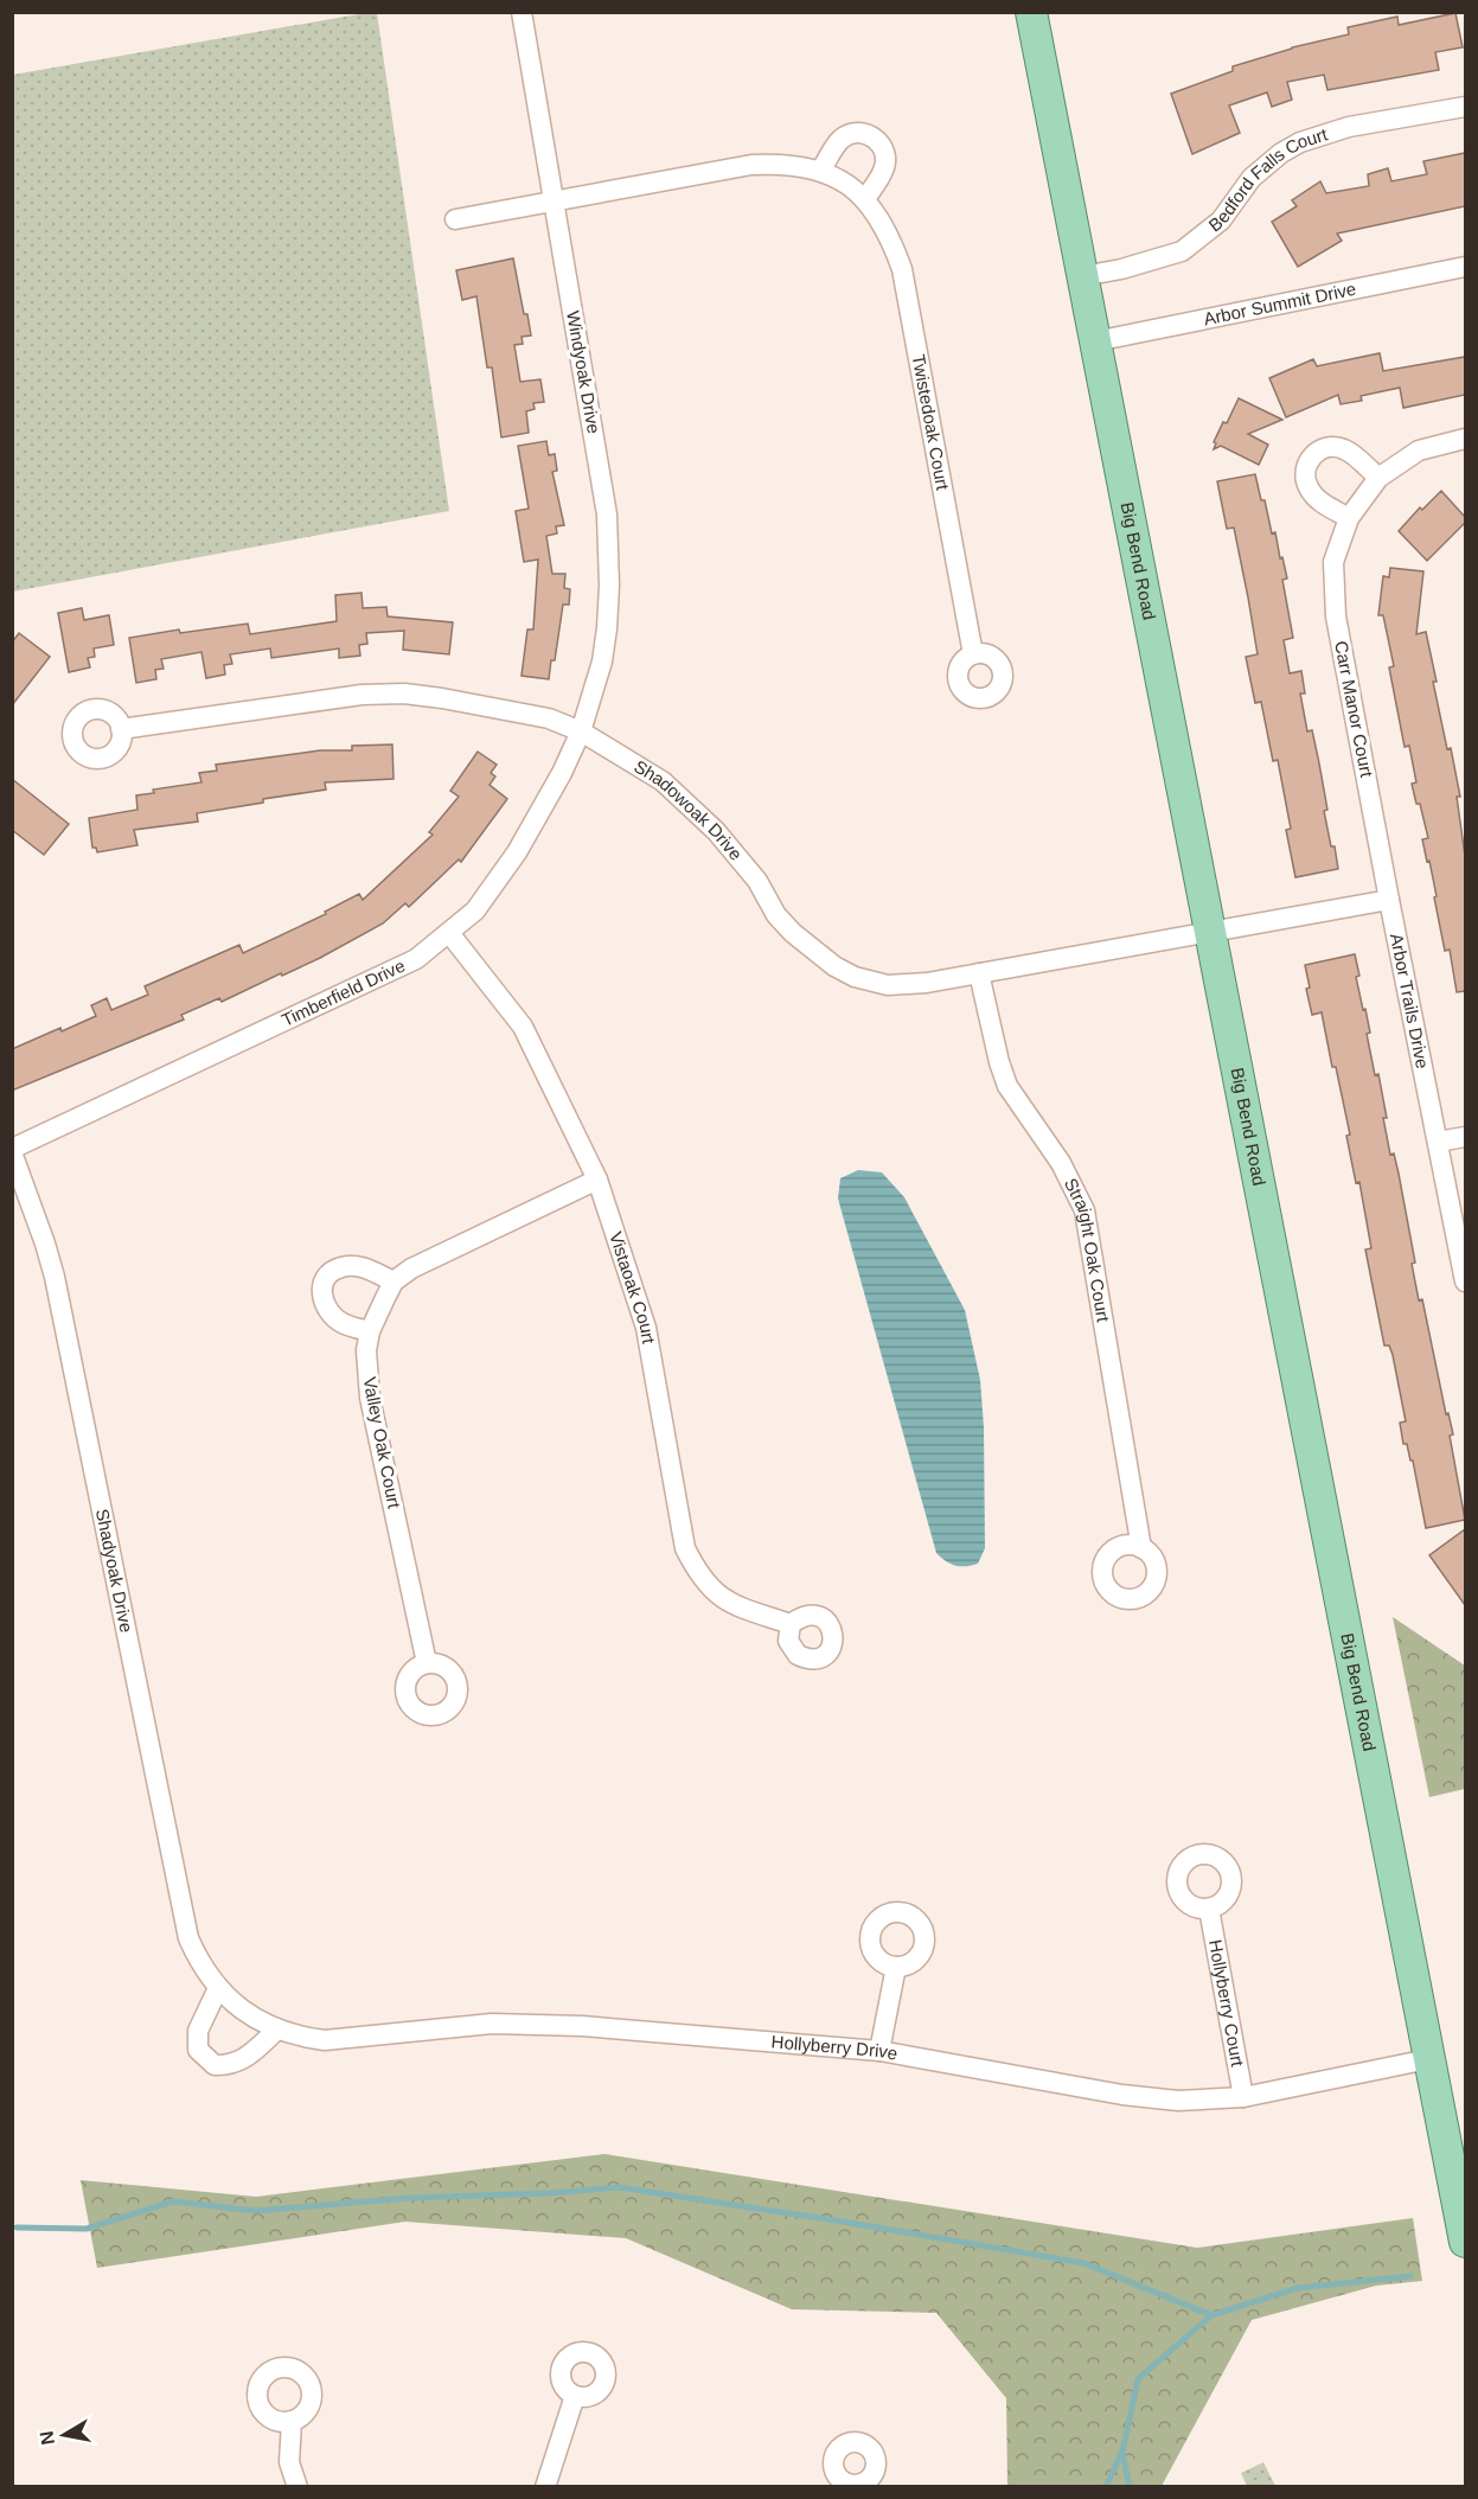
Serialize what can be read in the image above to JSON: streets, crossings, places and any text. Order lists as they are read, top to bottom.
{
  "streets": {
    "main road": ["Big Bend Road"],
    "street": [
      "Bedford Falls Court",
      "Arbor Summit Drive",
      "Windyoak Drive",
      "Twistedoak Court",
      "Carr Manor Court",
      "Shadowoak Drive",
      "Timberfield Drive",
      "Arbor Trails Drive",
      "Straight Oak Court",
      "Vistaoak Court",
      "Valley Oak Court",
      "Shadyoak Drive",
      "Hollyberry Court",
      "Hollyberry Drive"
    ]
  },
  "crossings": [
    ["Bedford Falls Court", "Big Bend Road"],
    ["Arbor Summit Drive", "Big Bend Road"],
    ["Windyoak Drive", "Twistedoak Court"],
    ["Windyoak Drive", "Shadowoak Drive"],
    ["Windyoak Drive", "Timberfield Drive"],
    ["Big Bend Road", "Shadowoak Drive"],
    ["Big Bend Road", "Hollyberry Drive"],
    ["Carr Manor Court", "Arbor Trails Drive"],
    ["Shadowoak Drive", "Timberfield Drive"],
    ["Shadowoak Drive", "Straight Oak Court"],
    ["Timberfield Drive", "Vistaoak Court"],
    ["Timberfield Drive", "Shadyoak Drive"],
    ["Shadyoak Drive", "Hollyberry Drive"],
    ["Hollyberry Court", "Hollyberry Drive"]
  ],
  "north": "left"
}
